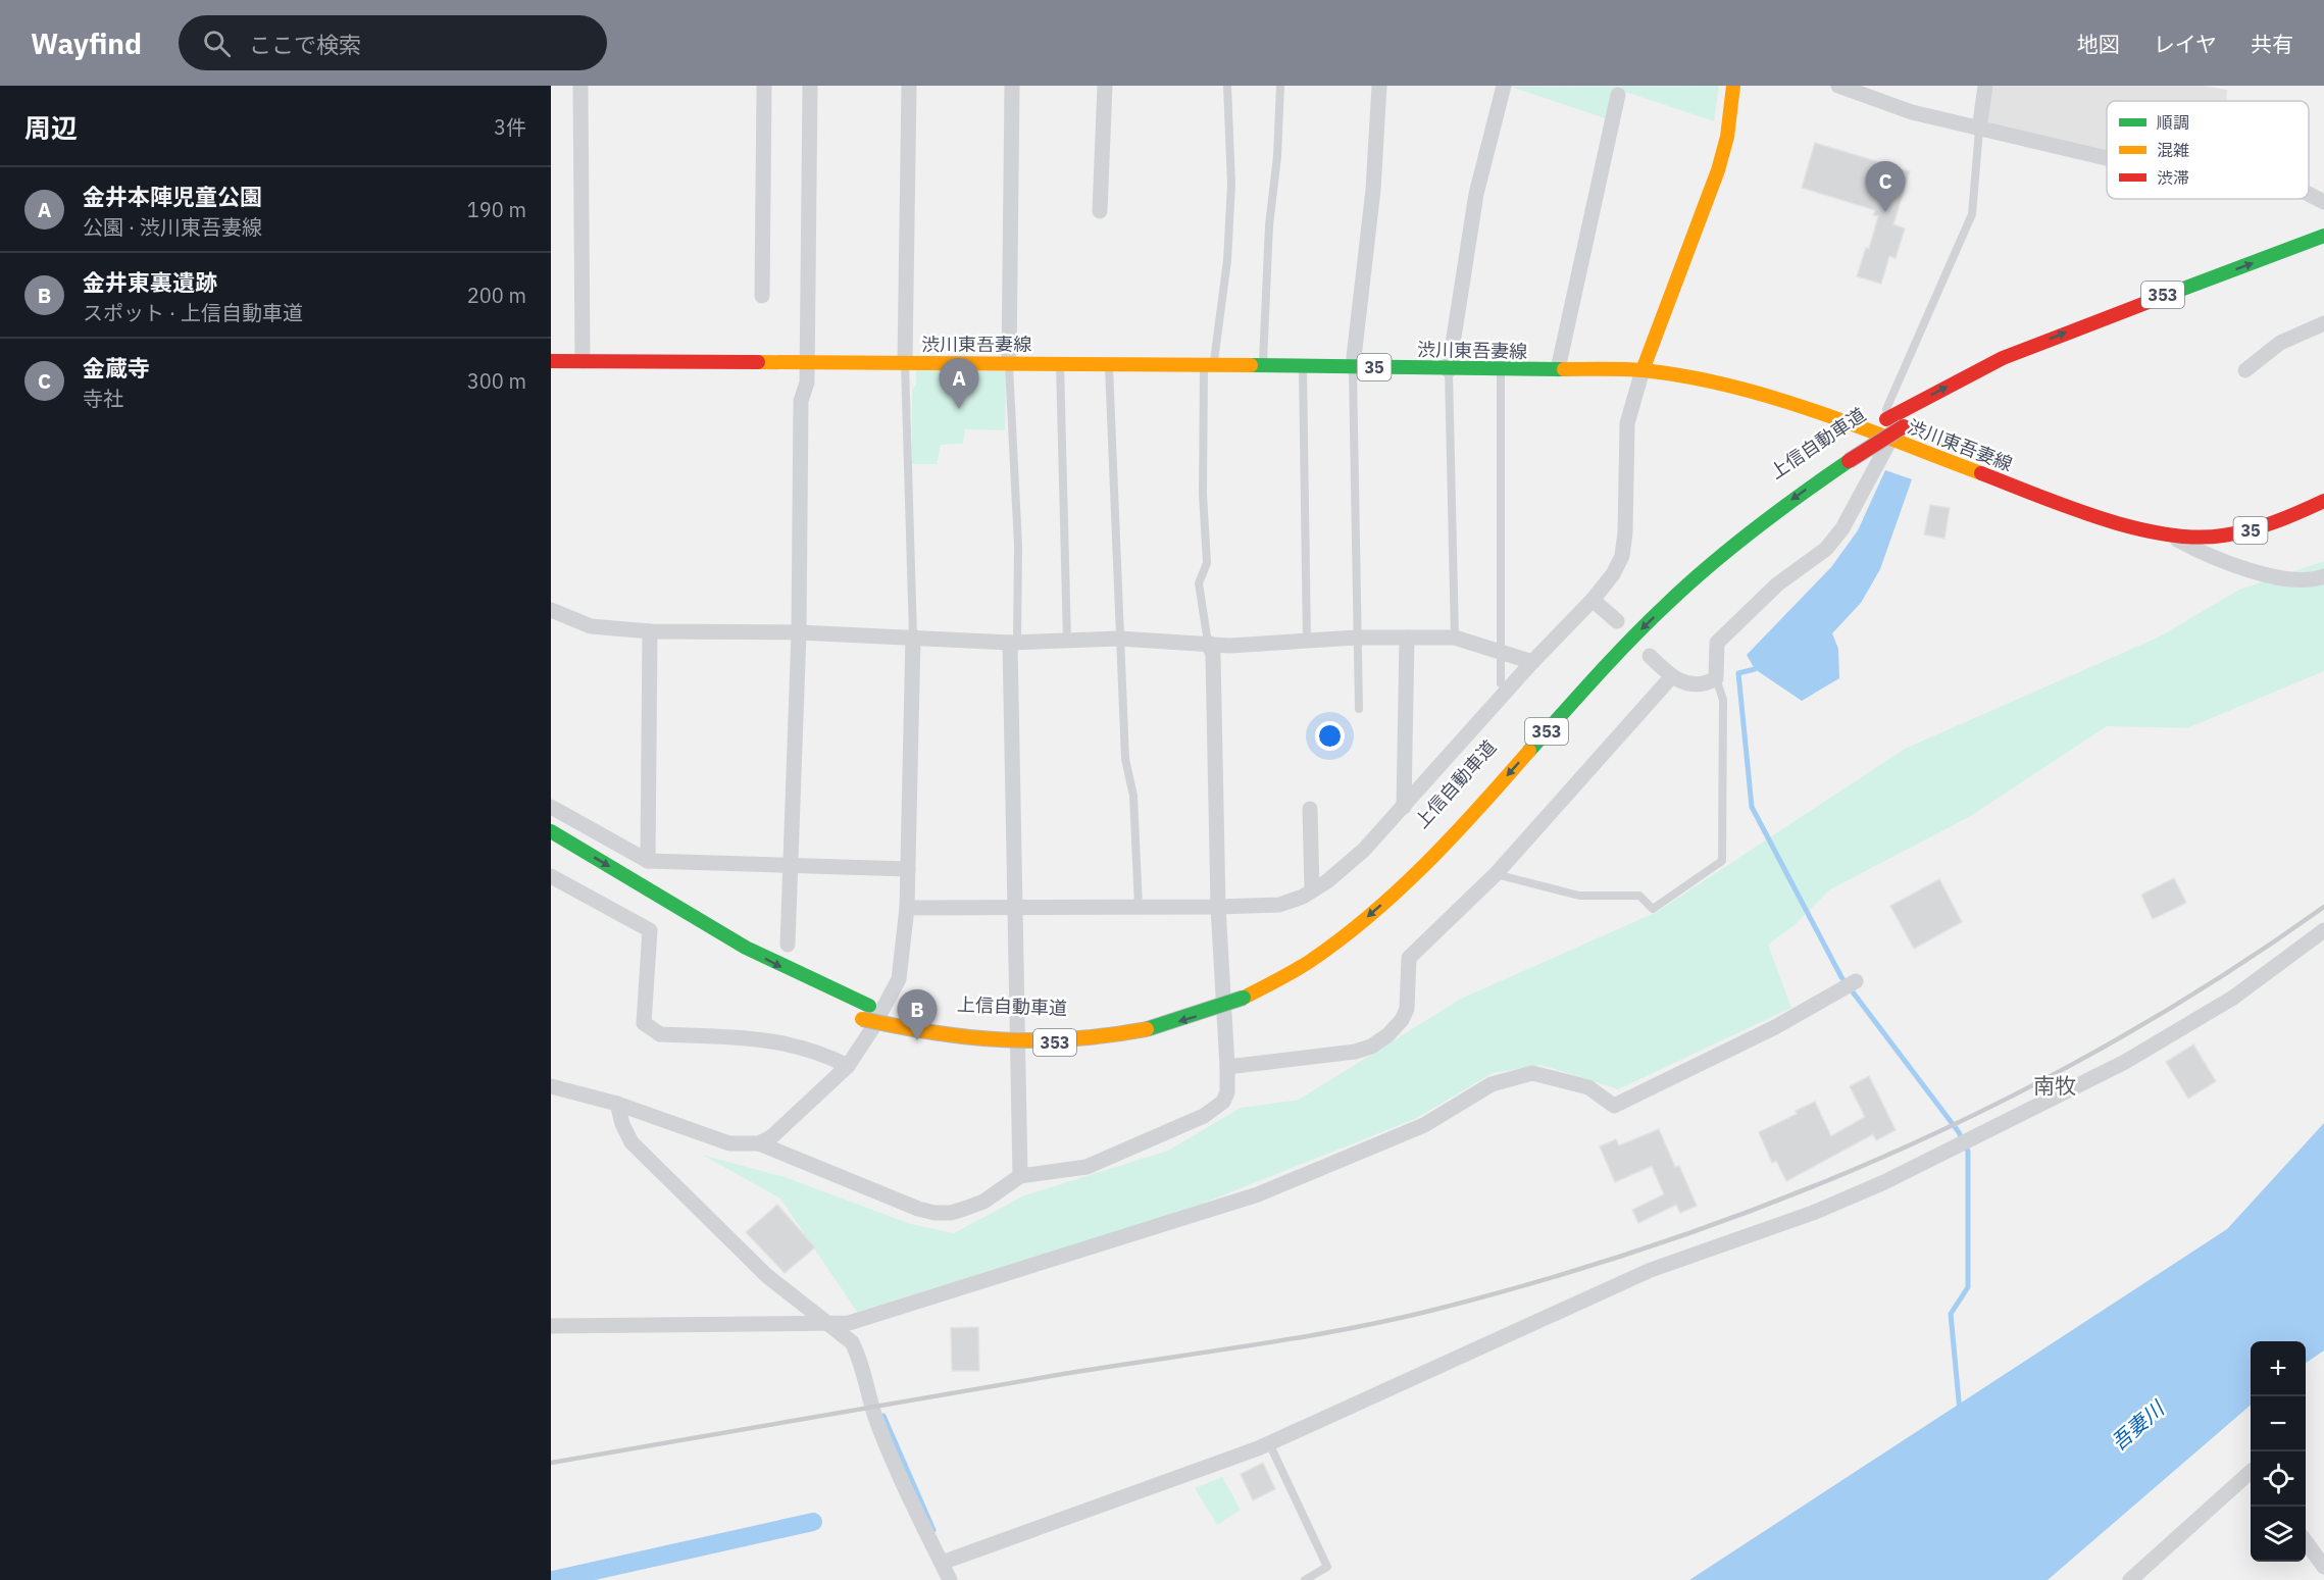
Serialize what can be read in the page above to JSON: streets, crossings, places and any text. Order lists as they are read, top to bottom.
{
  "streets": {
    "main road": [
      "353",
      "渋川東吾妻線",
      "35",
      "上信自動車道"
    ]
  },
  "districts": ["南牧"],
  "water": ["吾妻川"],
  "legend": ["順調", "混雑", "渋滞"],
  "page": {
    "header": "Wayfind",
    "search": "ここで検索",
    "nav": ["地図", "レイヤ", "共有"],
    "heading": ["周辺", "3件"],
    "pins": ["C", "A", "B"],
    "list": [
      {
        "mark": "A",
        "name": "金井本陣児童公園",
        "note": "公園 · 渋川東吾妻線",
        "value": "190 m"
      },
      {
        "mark": "B",
        "name": "金井東裏遺跡",
        "note": "スポット · 上信自動車道",
        "value": "200 m"
      },
      {
        "mark": "C",
        "name": "金蔵寺",
        "note": "寺社",
        "value": "300 m"
      }
    ],
    "map_buttons": ["+", "−"]
  }
}
